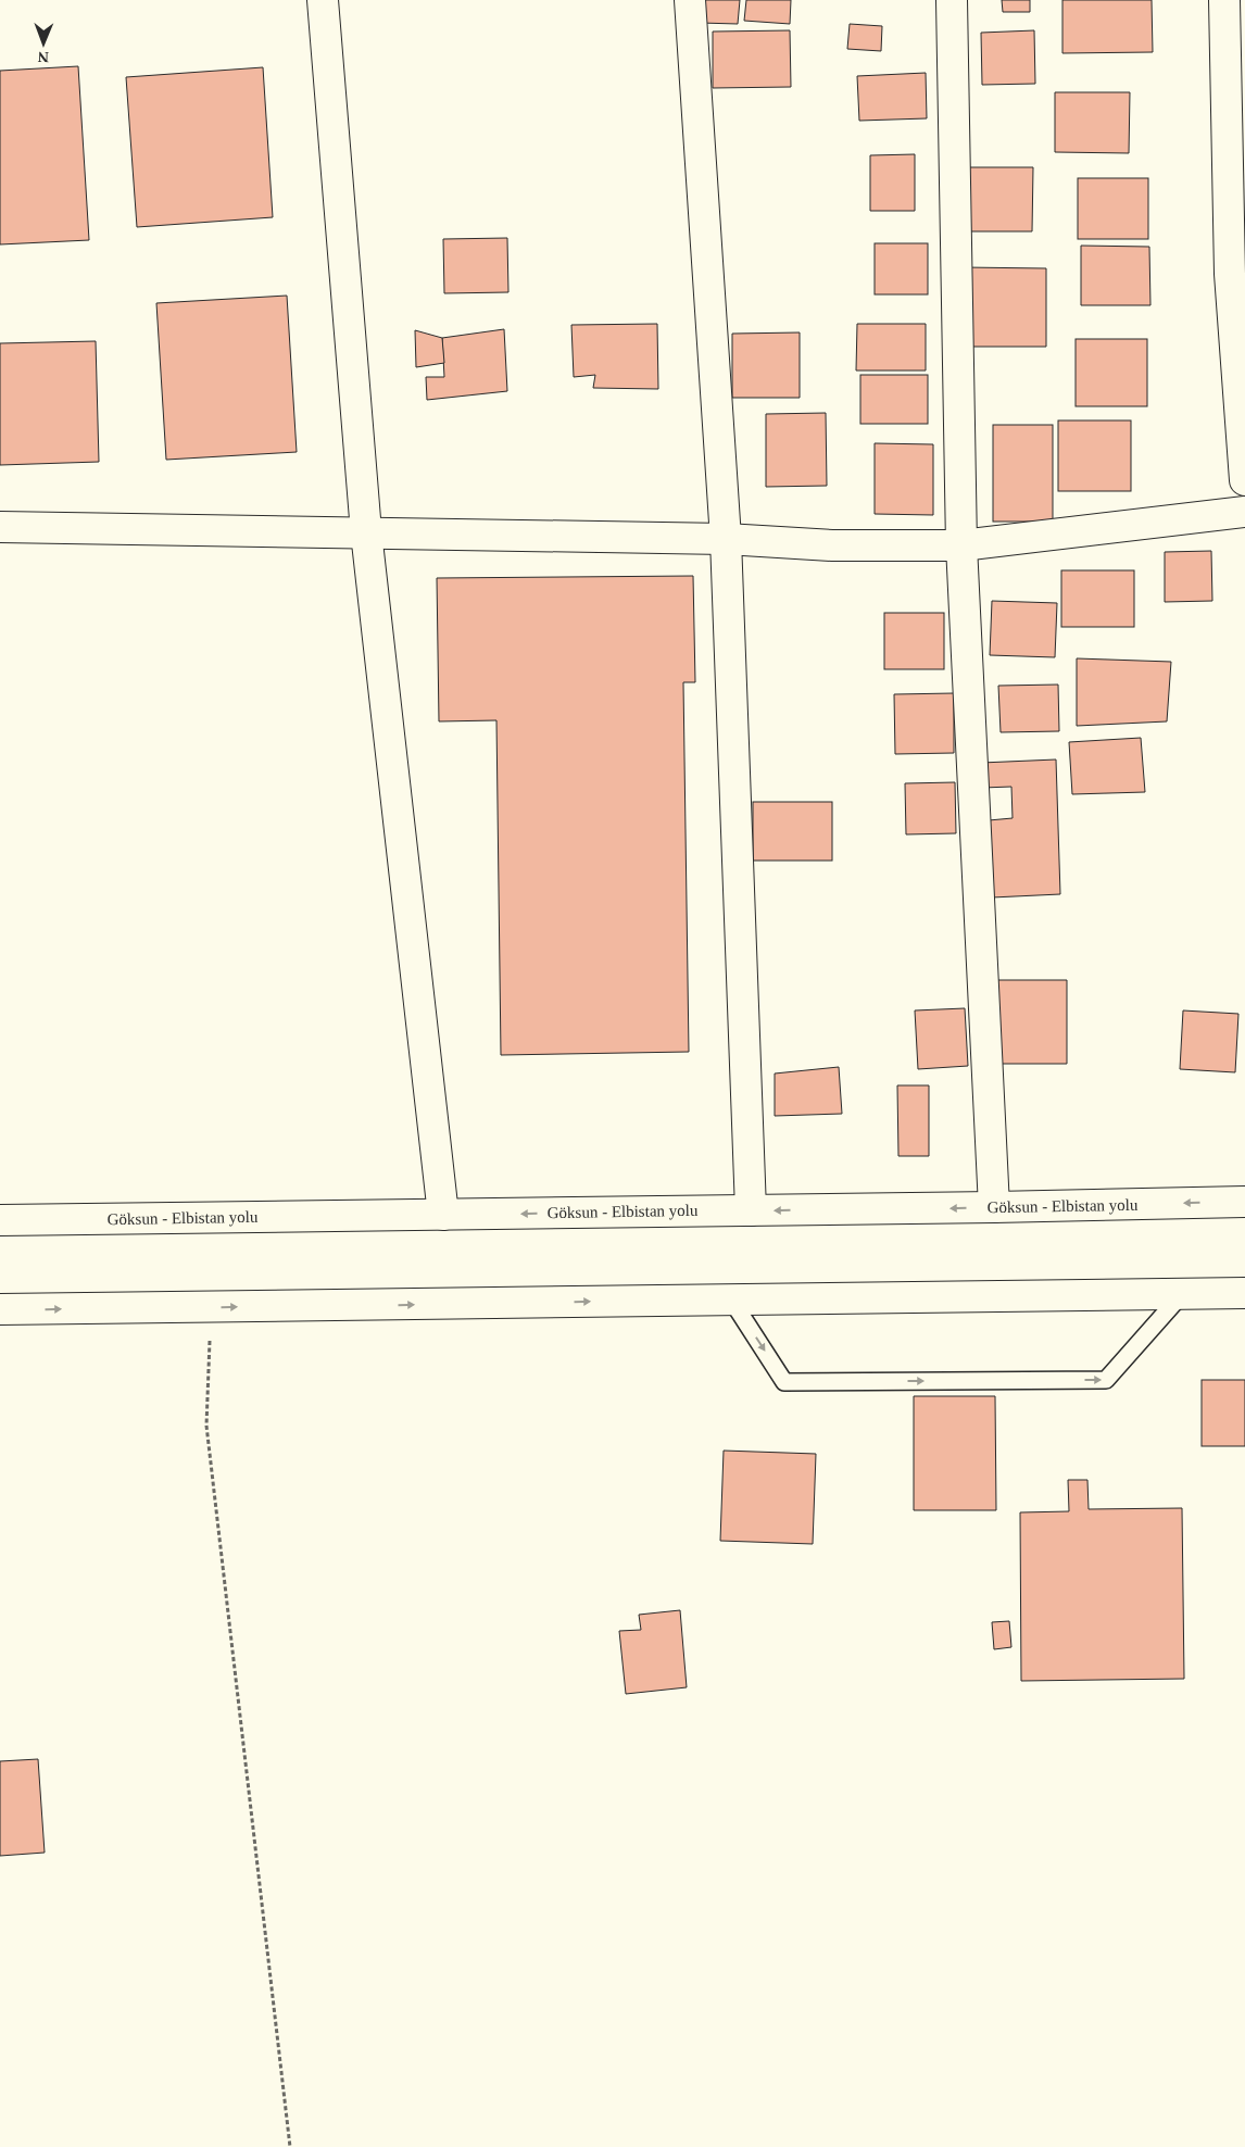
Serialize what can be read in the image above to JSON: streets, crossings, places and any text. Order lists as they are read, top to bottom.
{
  "streets": {
    "main road": ["Göksun - Elbistan yolu"]
  },
  "north": "bottom"
}
